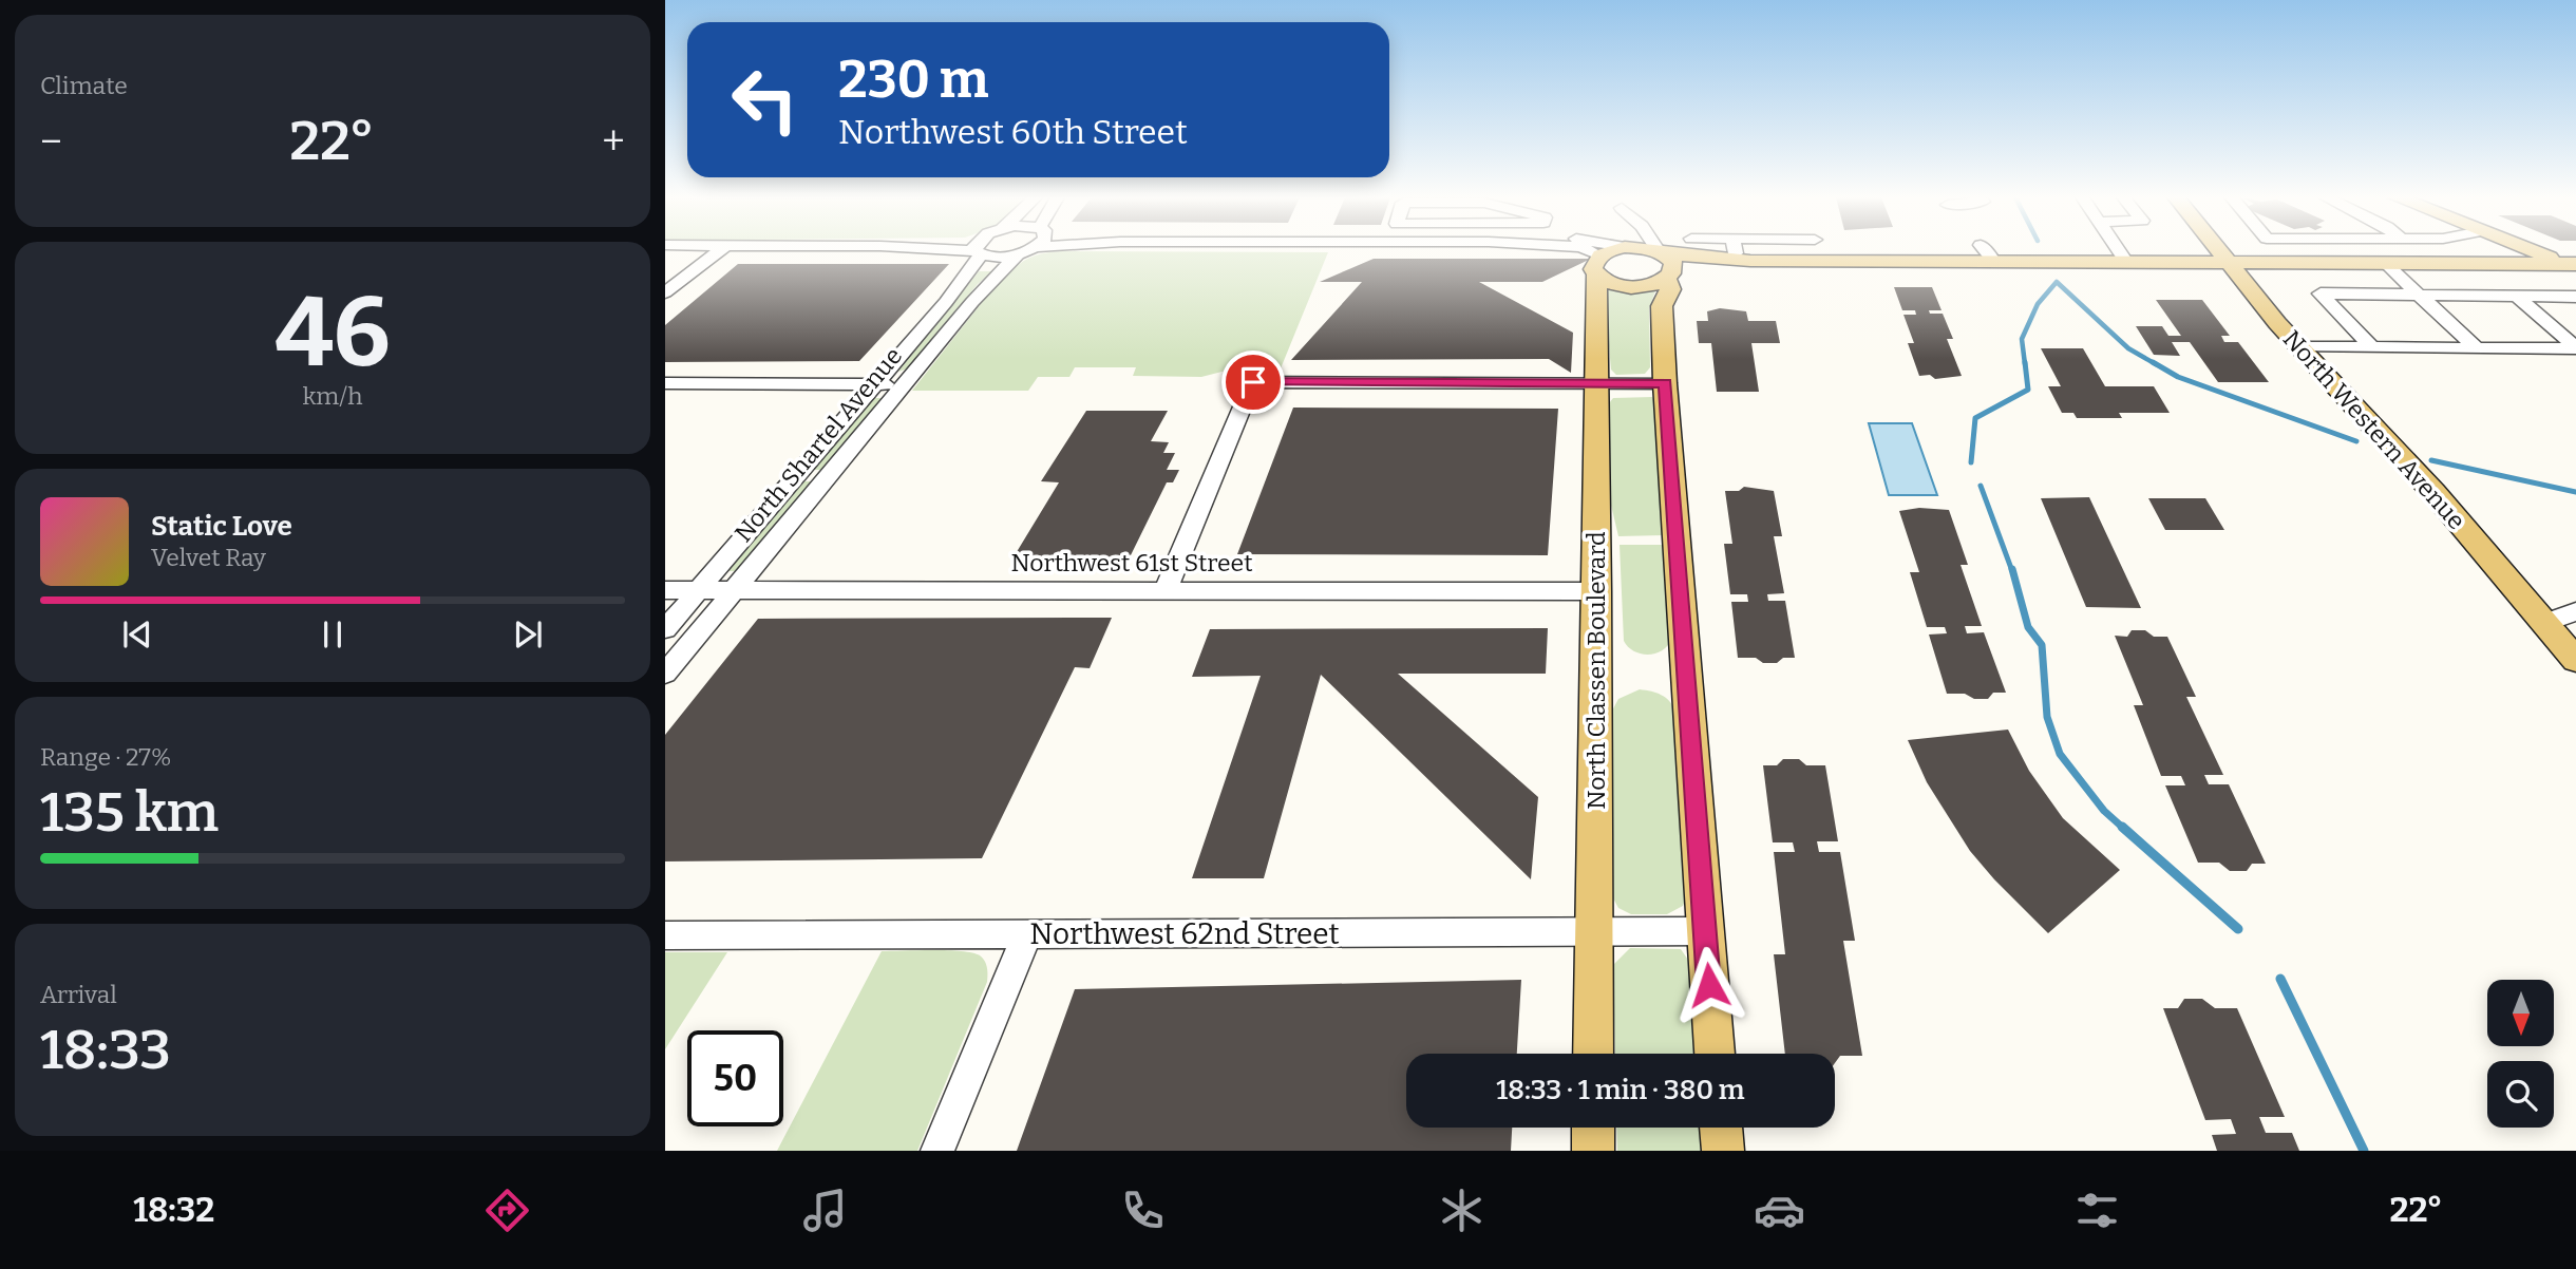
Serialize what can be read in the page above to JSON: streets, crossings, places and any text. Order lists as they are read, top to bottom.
{
  "streets": {
    "main road": ["North Western Avenue", "North Classen Boulevard"],
    "street": ["North Shartel Avenue", "Northwest 61st Street", "Northwest 62nd Street"]
  },
  "crossings": [
    ["North Shartel Avenue", "Northwest 61st Street"],
    ["Northwest 61st Street", "North Classen Boulevard"],
    ["North Classen Boulevard", "Northwest 62nd Street"]
  ],
  "north": "bottom",
  "page": {
    "tile": [
      "Climate",
      ["46", "km/h"],
      ["Range · 27%", "135 km"],
      ["Arrival", "18:33"]
    ],
    "turn": ["230 m", "Northwest 60th Street"],
    "heat": ["−", "22°", "+"],
    "song": ["Static Love", "Velvet Ray"],
    "limit": "50",
    "trip": "18:33 · 1 min · 380 m",
    "tabs": ["18:32", "22°"]
  }
}
